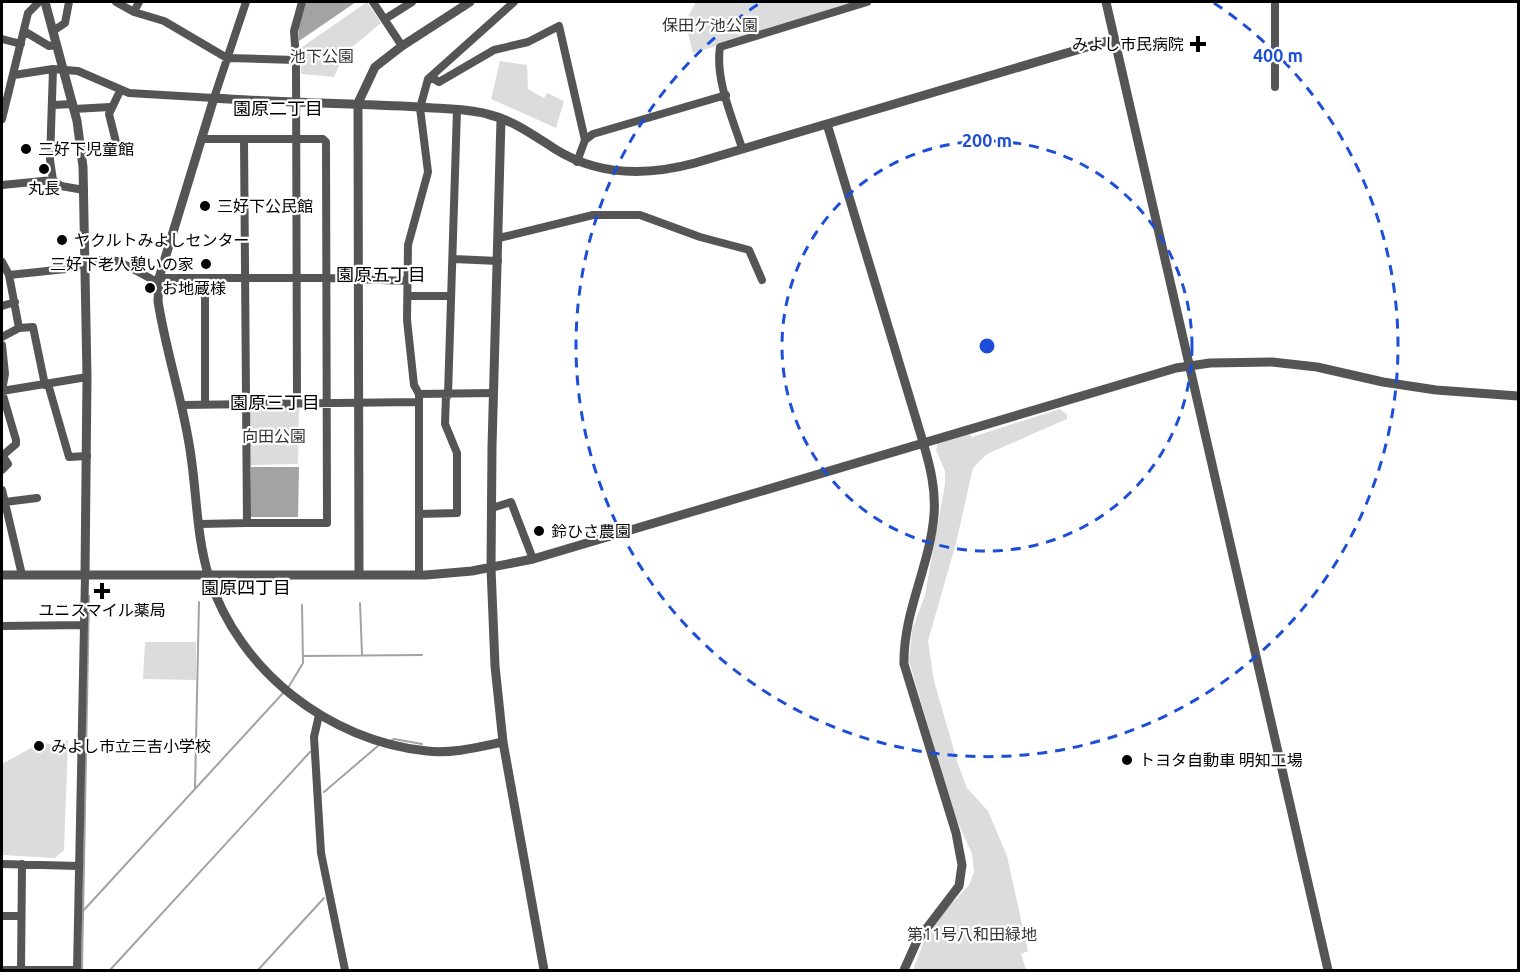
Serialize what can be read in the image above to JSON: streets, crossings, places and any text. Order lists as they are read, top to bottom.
{
  "districts": [
    "園原二丁目",
    "園原五丁目",
    "園原三丁目",
    "園原四丁目"
  ],
  "parks": [
    "保田ケ池公園",
    "池下公園",
    "向田公園",
    "第11号八和田緑地"
  ],
  "places": {
    "health": ["みよし市民病院", "ユニスマイル薬局"],
    "other": [
      "三好下児童館",
      "丸長",
      "三好下公民館",
      "ヤクルトみよしセンター",
      "三好下老人憩いの家",
      "お地蔵様",
      "鈴ひさ農園",
      "みよし市立三吉小学校",
      "トヨタ自動車 明知工場"
    ]
  },
  "rings": ["400 m", "200 m"]
}
